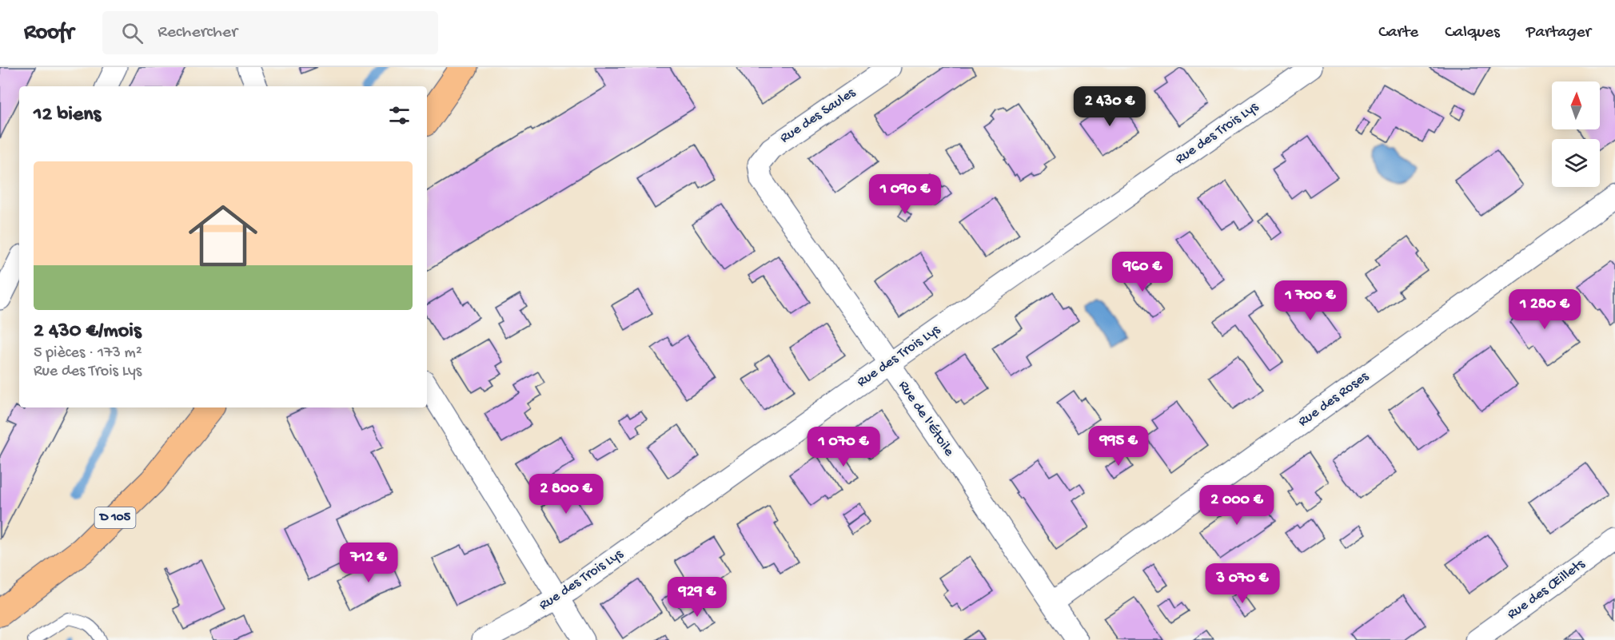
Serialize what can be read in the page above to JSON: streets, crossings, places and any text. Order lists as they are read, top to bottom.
{
  "streets": {
    "main road": ["D 105"],
    "street": [
      "Rue des Saules",
      "Rue des Trois Lys",
      "Rue des Roses",
      "Rue de l'Étoile",
      "Rue des Œillets"
    ]
  },
  "crossings": [
    ["Rue des Saules", "Rue de l'Étoile"],
    ["Rue des Trois Lys", "Rue de l'Étoile"],
    ["Rue des Roses", "Rue de l'Étoile"]
  ],
  "north": "top",
  "page": {
    "header": "Roofr",
    "search": "Rechercher",
    "nav": ["Carte", "Calques", "Partager"],
    "price": [
      "2 430 €",
      "1 090 €",
      "960 €",
      "1 700 €",
      "1 280 €",
      "995 €",
      "1 070 €",
      "2 800 €",
      "2 000 €",
      "712 €",
      "3 070 €",
      "929 €"
    ],
    "heading": "12 biens",
    "list": [
      {
        "name": "2 430 €/mois",
        "note": "5 pièces · 173 m² · Rue des Trois Lys"
      }
    ]
  }
}
